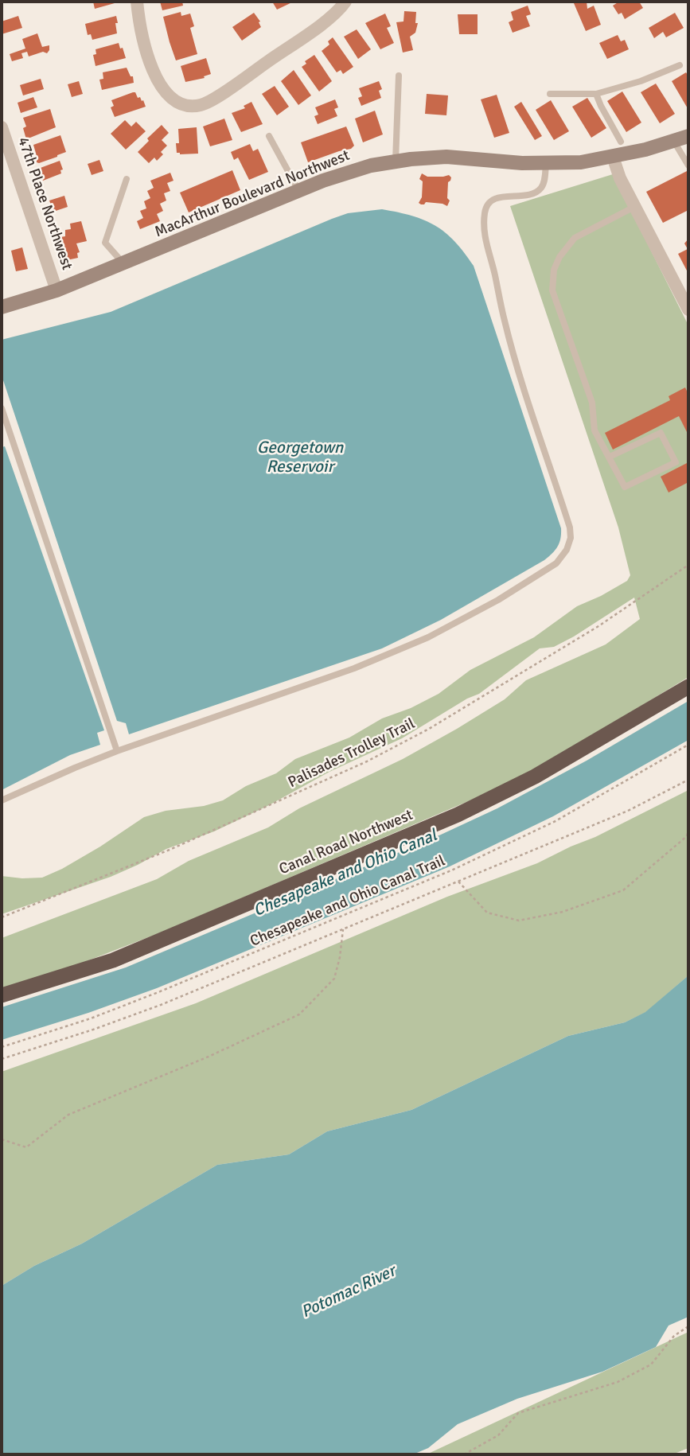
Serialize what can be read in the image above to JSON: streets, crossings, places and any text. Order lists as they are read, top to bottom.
{
  "streets": {
    "highway": ["Canal Road Northwest"],
    "main road": ["MacArthur Boulevard Northwest"],
    "street": ["47th Place Northwest"],
    "path": ["Palisades Trolley Trail", "Chesapeake and Ohio Canal Trail"]
  },
  "crossings": [
    ["MacArthur Boulevard Northwest", "47th Place Northwest"]
  ],
  "water": ["Georgetown Reservoir", "Chesapeake and Ohio Canal", "Potomac River"]
}
